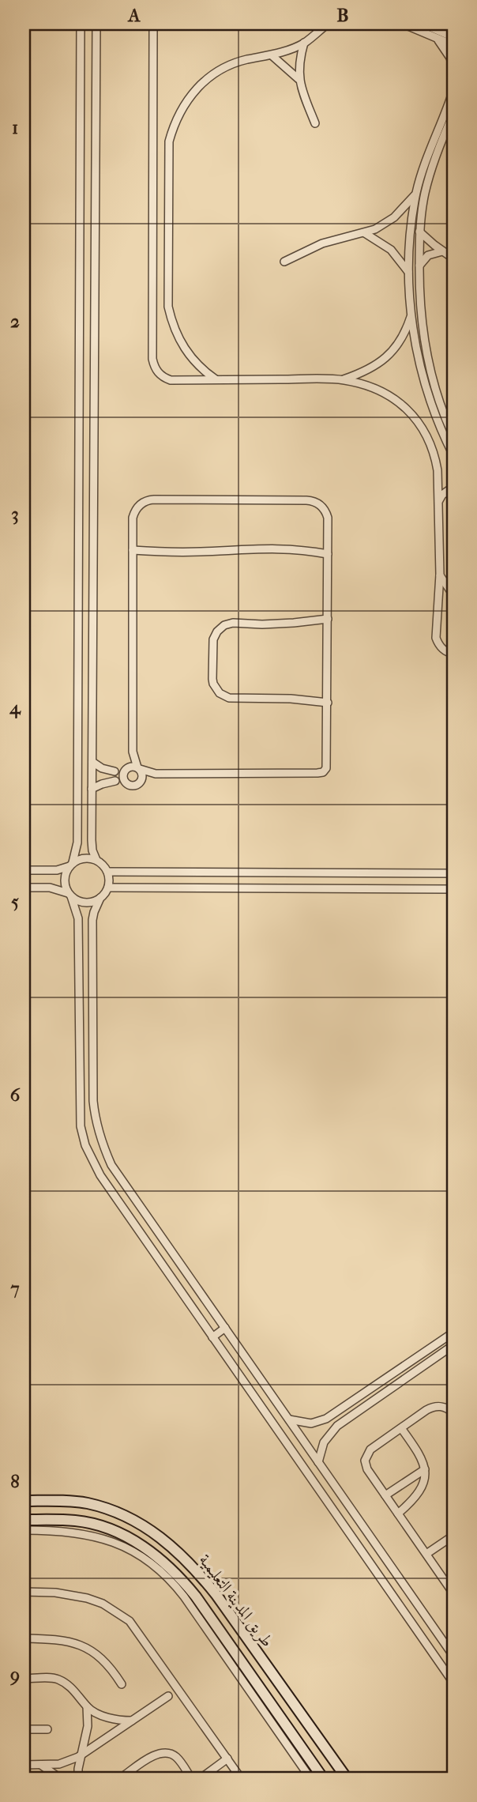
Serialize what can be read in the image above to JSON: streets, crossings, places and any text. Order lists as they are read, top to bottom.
{
  "streets": {
    "street": ["طريق المدينة التعليمية"]
  },
  "grid": {
    "columns": ["A", "B"],
    "rows": [
      "1",
      "2",
      "3",
      "4",
      "5",
      "6",
      "7",
      "8",
      "9"
    ]
  }
}
